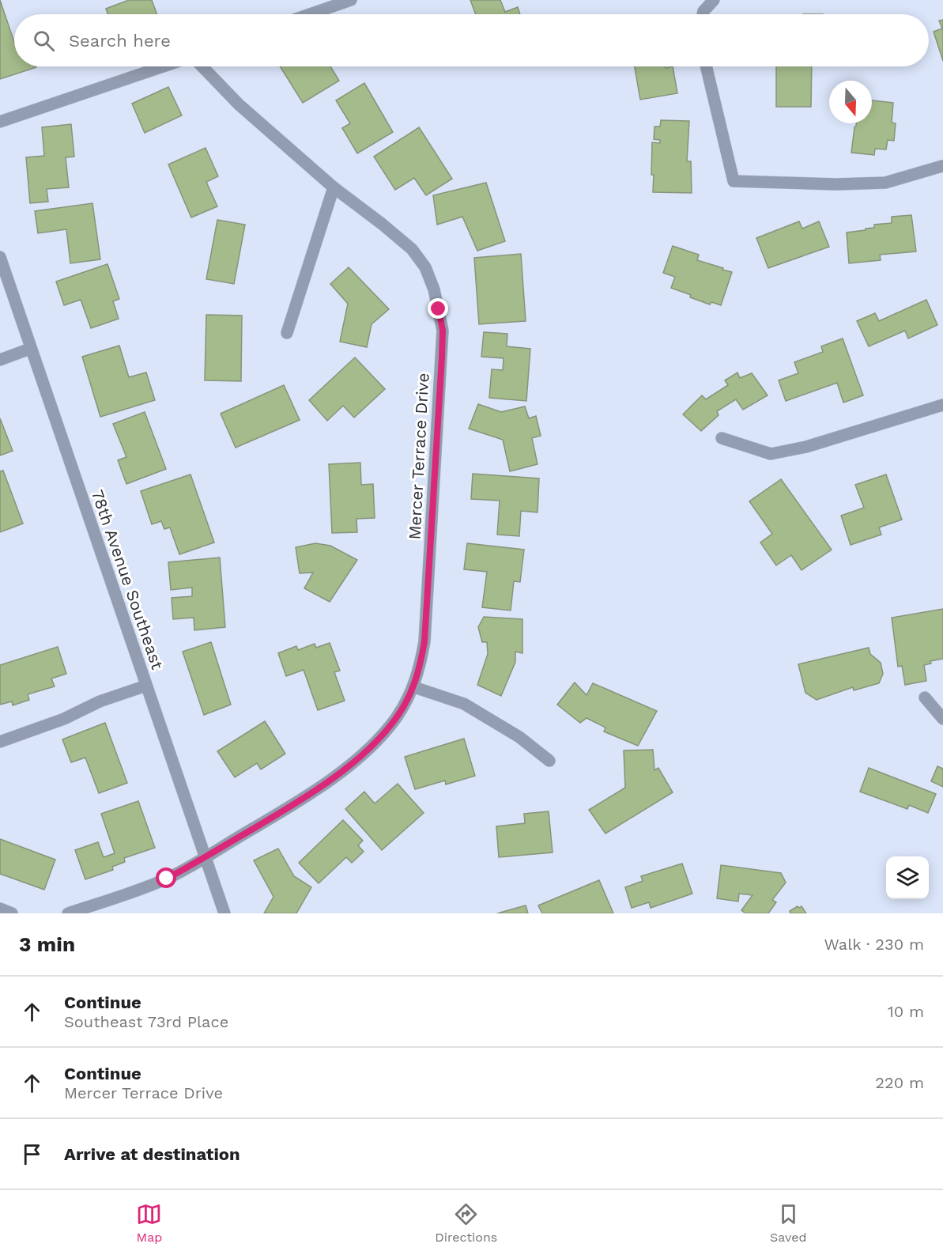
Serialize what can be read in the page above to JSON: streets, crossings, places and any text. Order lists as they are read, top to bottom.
{
  "streets": {
    "street": ["Mercer Terrace Drive", "78th Avenue Southeast"]
  },
  "crossings": [
    ["Mercer Terrace Drive", "78th Avenue Southeast"]
  ],
  "north": "bottom",
  "page": {
    "search": "Search here",
    "heading": ["3 min", "Walk · 230 m"],
    "list": [
      ["Continue", "Southeast 73rd Place", "10 m"],
      ["Continue", "Mercer Terrace Drive", "220 m"],
      "Arrive at destination"
    ],
    "nav": ["Map", "Directions", "Saved"]
  }
}
